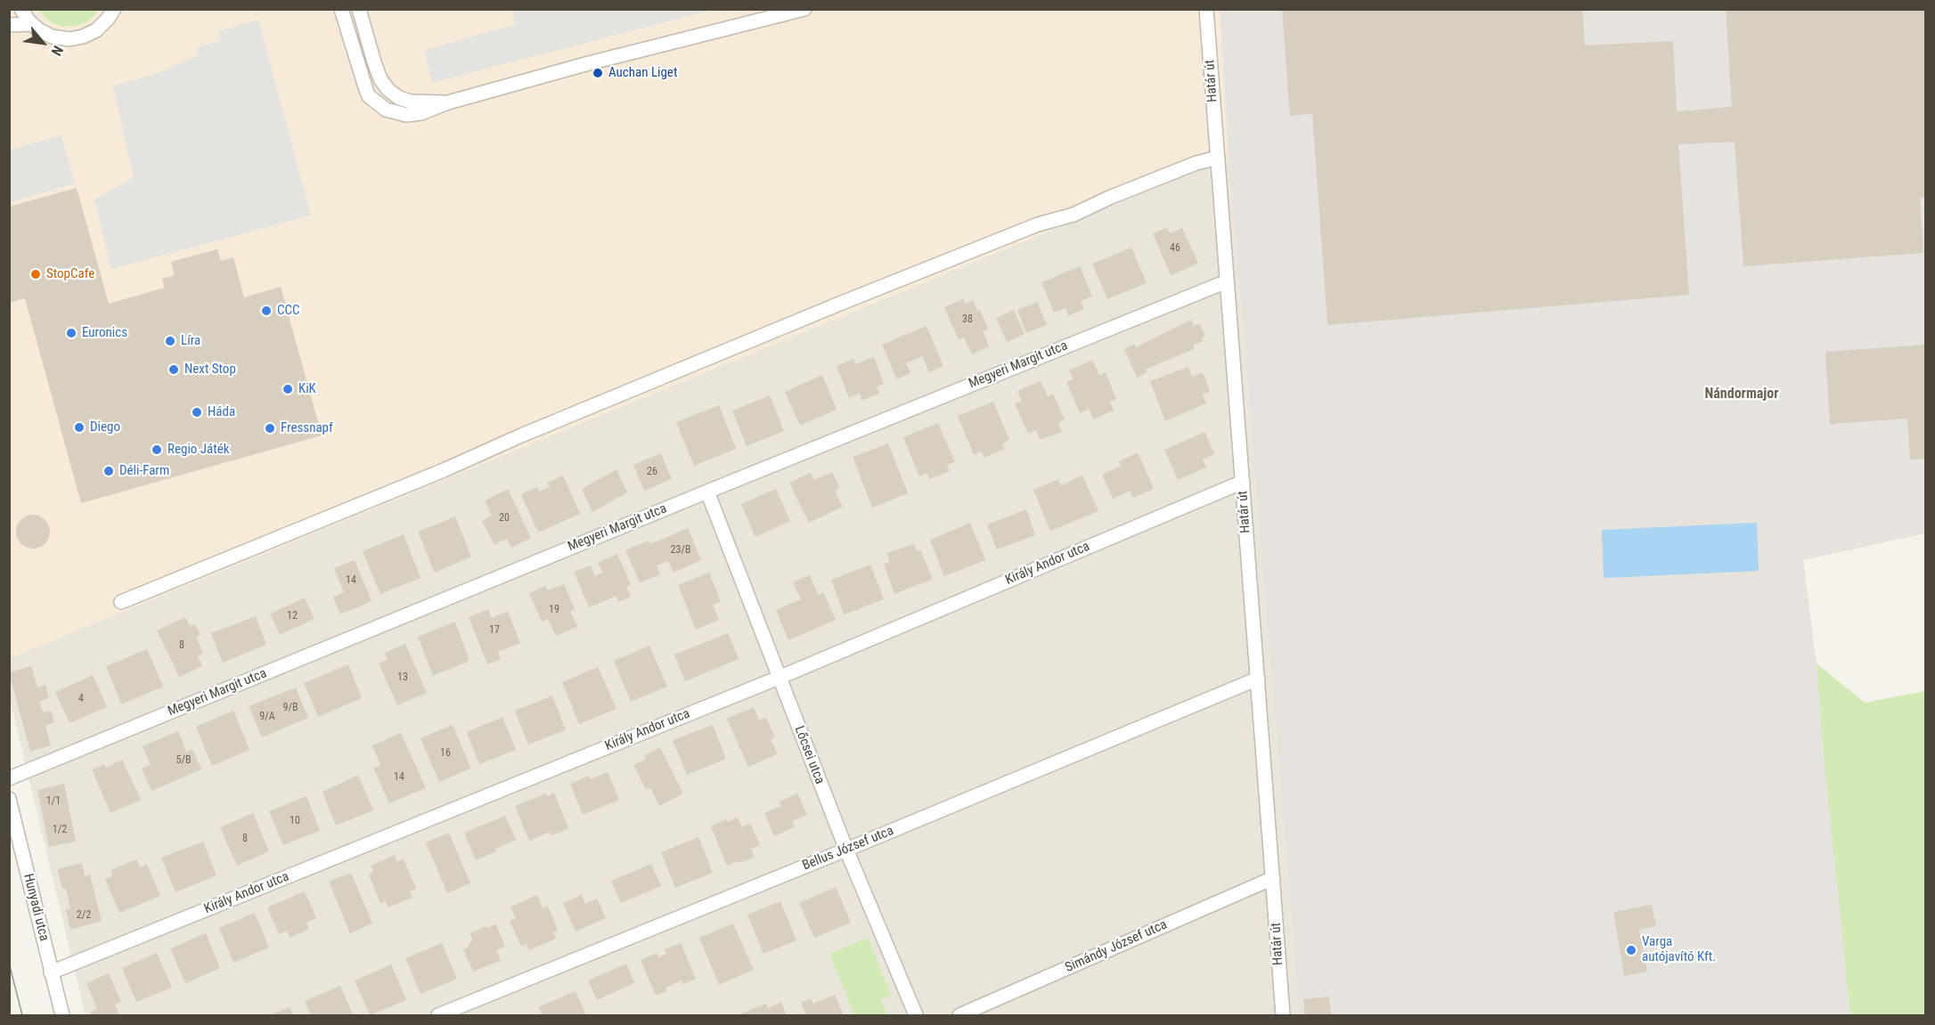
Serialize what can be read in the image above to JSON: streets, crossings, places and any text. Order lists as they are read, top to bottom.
{
  "streets": {
    "street": [
      "Határ út",
      "Megyeri Margit utca",
      "Király Andor utca",
      "Lőcsei utca",
      "Bellus József utca",
      "Hunyadi utca",
      "Simándy József utca"
    ]
  },
  "crossings": [
    ["Határ út", "Megyeri Margit utca"],
    ["Határ út", "Király Andor utca"],
    ["Határ út", "Bellus József utca"],
    ["Határ út", "Simándy József utca"],
    ["Megyeri Margit utca", "Lőcsei utca"],
    ["Király Andor utca", "Lőcsei utca"],
    ["Király Andor utca", "Hunyadi utca"],
    ["Lőcsei utca", "Bellus József utca"]
  ],
  "districts": ["Nándormajor"],
  "places": [
    "Auchan Liget",
    "StopCafe",
    "CCC",
    "Euronics",
    "Líra",
    "Next Stop",
    "KiK",
    "Háda",
    "Diego",
    "Fressnapf",
    "Regio Játék",
    "Déli-Farm",
    "Varga autójavító Kft."
  ],
  "house_numbers": [
    "46",
    "38",
    "26",
    "20",
    "23/B",
    "14",
    "19",
    "12",
    "17",
    "8",
    "13",
    "4",
    "9/B",
    "9/A",
    "16",
    "5/B",
    "14",
    "1/1",
    "10",
    "1/2",
    "8",
    "2/2"
  ],
  "north": "bottom right"
}
